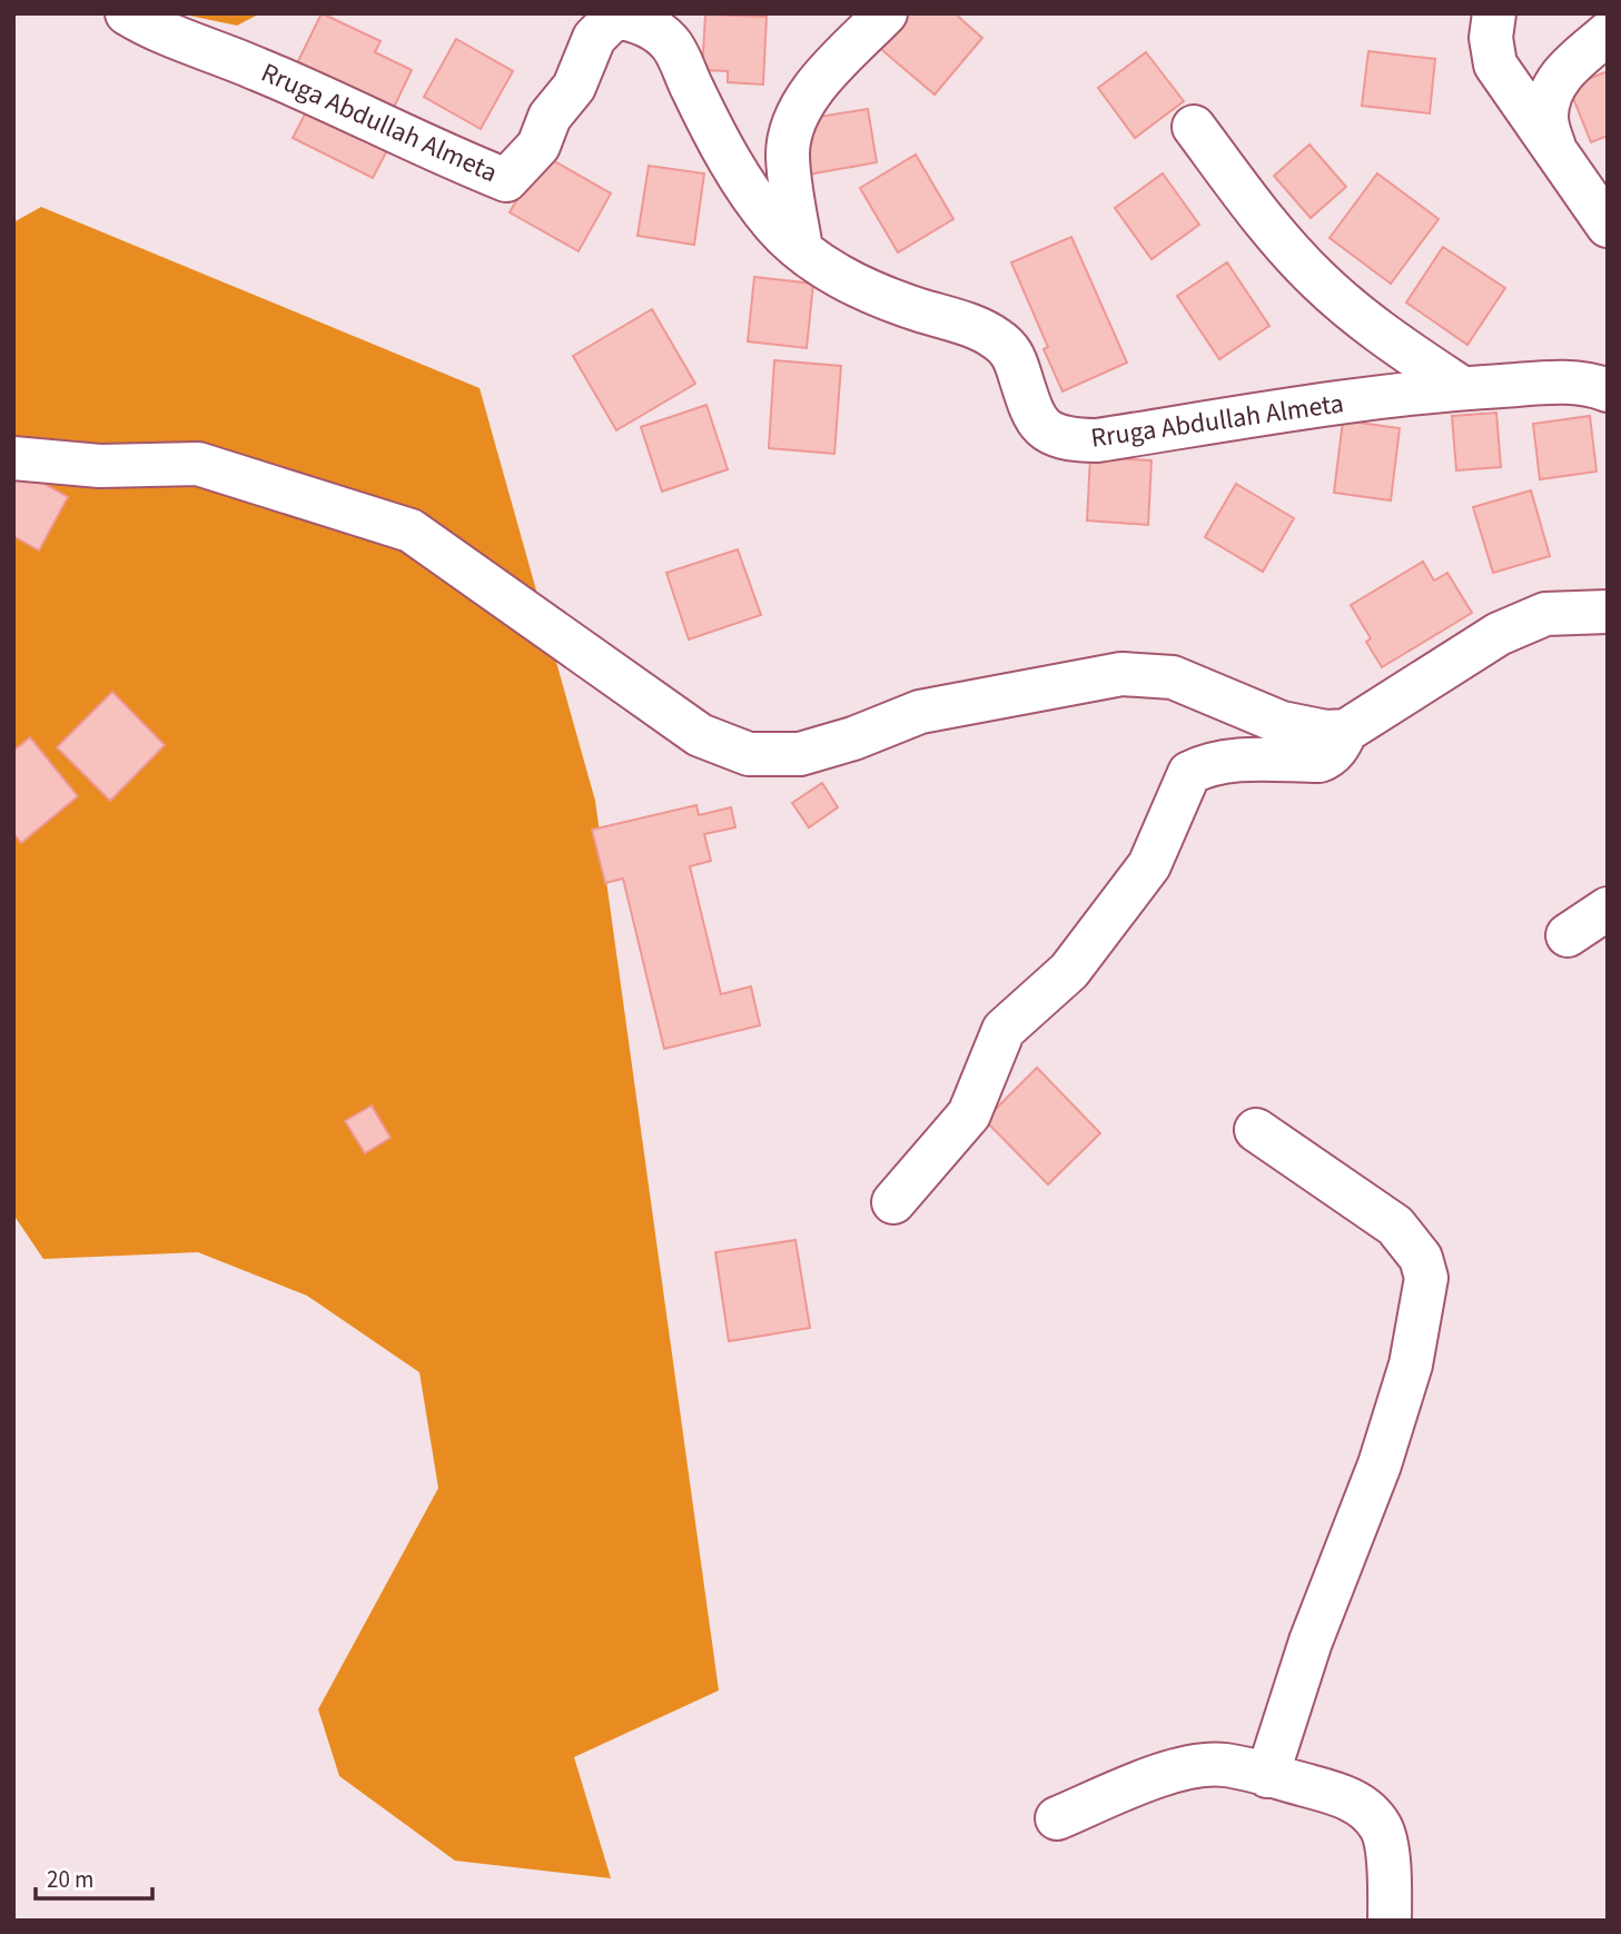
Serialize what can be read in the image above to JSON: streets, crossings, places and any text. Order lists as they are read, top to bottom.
{
  "streets": {
    "street": ["Rruga Abdullah Almeta"]
  },
  "scale_bar": "20 m"
}
